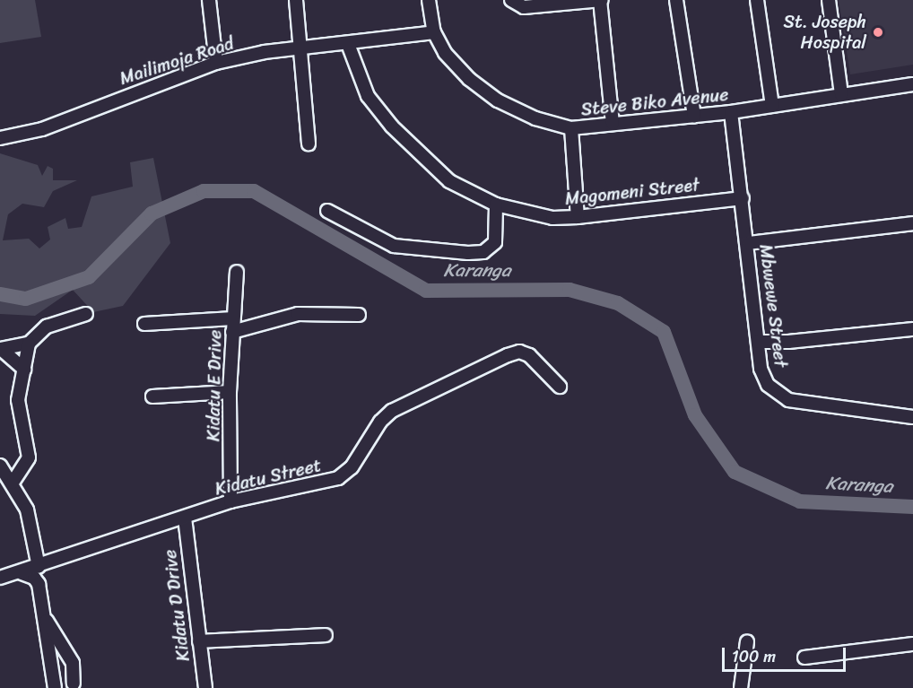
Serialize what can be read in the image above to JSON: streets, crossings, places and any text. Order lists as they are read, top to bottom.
{
  "streets": {
    "street": [
      "Mailimoja Road",
      "Steve Biko Avenue",
      "Magomeni Street",
      "Mbwewe Street",
      "Kidatu E Drive",
      "Kidatu Street",
      "Kidatu D Drive"
    ]
  },
  "crossings": [
    ["Mailimoja Road", "Steve Biko Avenue"],
    ["Mailimoja Road", "Magomeni Street"],
    ["Steve Biko Avenue", "Mbwewe Street"],
    ["Magomeni Street", "Mbwewe Street"],
    ["Kidatu E Drive", "Kidatu Street"],
    ["Kidatu Street", "Kidatu D Drive"]
  ],
  "water": ["Karanga"],
  "places": ["St. Joseph Hospital"],
  "scale_bar": "100 m"
}
